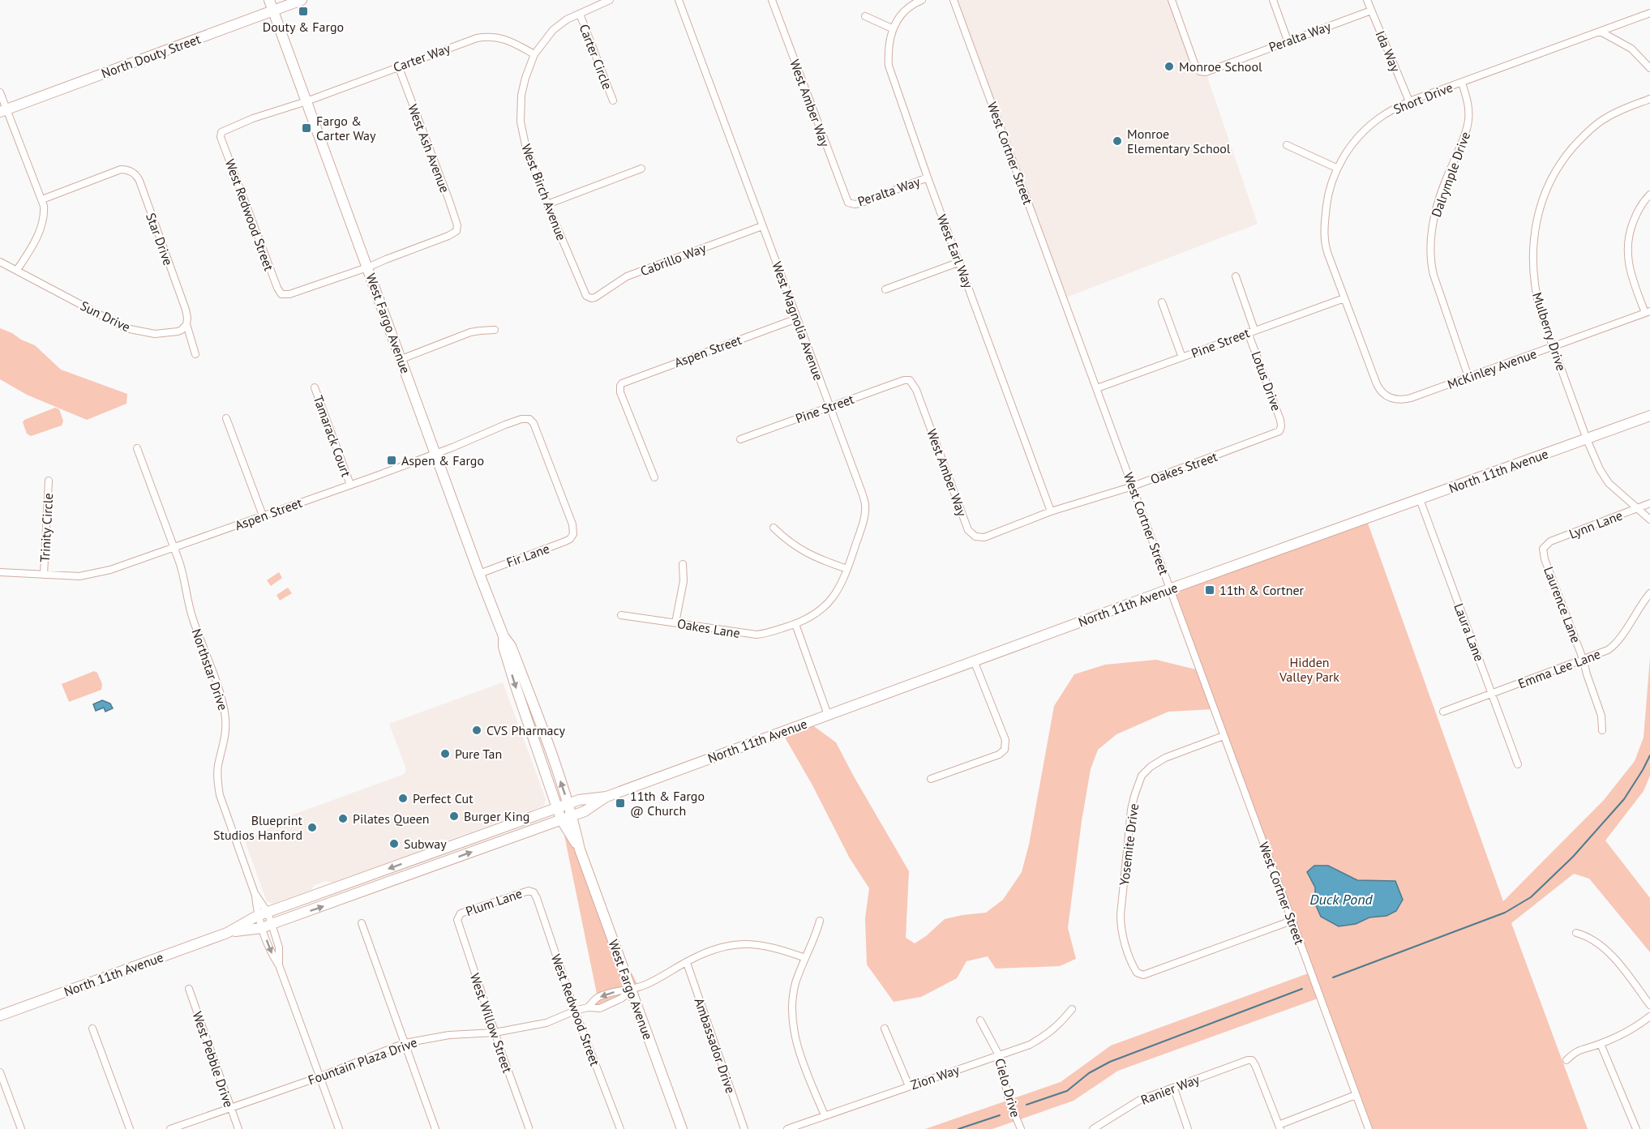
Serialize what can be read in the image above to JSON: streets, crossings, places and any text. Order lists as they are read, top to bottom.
{
  "streets": {
    "main road": ["North Douty Street", "West Fargo Avenue", "North 11th Avenue"],
    "street": [
      "Peralta Way",
      "Ida Way",
      "Carter Circle",
      "Carter Way",
      "Short Drive",
      "West Amber Way",
      "West Ash Avenue",
      "West Cortner Street",
      "Dalrymple Drive",
      "West Birch Avenue",
      "West Redwood Street",
      "Star Drive",
      "West Earl Way",
      "Cabrillo Way",
      "Sun Drive",
      "West Magnolia Avenue",
      "Mulberry Drive",
      "Pine Street",
      "Aspen Street",
      "McKinley Avenue",
      "Lotus Drive",
      "Tamarack Court",
      "Oakes Street",
      "Lynn Lane",
      "Trinity Circle",
      "Fir Lane",
      "Laurence Lane",
      "Oakes Lane",
      "Laura Lane",
      "Emma Lee Lane",
      "Northstar Drive",
      "Yosemite Drive",
      "Plum Lane",
      "West Willow Street",
      "Ambassador Drive",
      "West Pebble Drive",
      "Fountain Plaza Drive",
      "Zion Way",
      "Cielo Drive",
      "Ranier Way"
    ]
  },
  "crossings": [
    ["Peralta Way", "Ida Way"],
    ["Peralta Way", "West Amber Way"],
    ["Peralta Way", "West Earl Way"],
    ["Ida Way", "Short Drive"],
    ["North Douty Street", "West Fargo Avenue"],
    ["Carter Way", "West Ash Avenue"],
    ["Carter Way", "West Birch Avenue"],
    ["Carter Way", "West Redwood Street"],
    ["Carter Way", "West Fargo Avenue"],
    ["Short Drive", "Dalrymple Drive"],
    ["Short Drive", "Pine Street"],
    ["Short Drive", "McKinley Avenue"],
    ["West Amber Way", "Pine Street"],
    ["West Amber Way", "Oakes Street"],
    ["West Ash Avenue", "West Redwood Street"],
    ["West Ash Avenue", "West Fargo Avenue"],
    ["West Cortner Street", "Pine Street"],
    ["West Cortner Street", "Oakes Street"],
    ["West Cortner Street", "North 11th Avenue"],
    ["West Cortner Street", "Yosemite Drive"],
    ["Dalrymple Drive", "McKinley Avenue"],
    ["West Birch Avenue", "Cabrillo Way"],
    ["West Redwood Street", "West Fargo Avenue"],
    ["West Redwood Street", "Plum Lane"],
    ["West Redwood Street", "Fountain Plaza Drive"],
    ["Star Drive", "Sun Drive"],
    ["West Earl Way", "Oakes Street"],
    ["Cabrillo Way", "West Magnolia Avenue"],
    ["West Magnolia Avenue", "Pine Street"],
    ["West Magnolia Avenue", "Aspen Street"],
    ["West Magnolia Avenue", "Oakes Lane"],
    ["West Fargo Avenue", "Aspen Street"],
    ["West Fargo Avenue", "North 11th Avenue"],
    ["West Fargo Avenue", "Fir Lane"],
    ["West Fargo Avenue", "Fountain Plaza Drive"],
    ["Mulberry Drive", "McKinley Avenue"],
    ["Mulberry Drive", "North 11th Avenue"],
    ["Mulberry Drive", "Lynn Lane"],
    ["Pine Street", "Lotus Drive"],
    ["Aspen Street", "Tamarack Court"],
    ["Aspen Street", "Trinity Circle"],
    ["Aspen Street", "Fir Lane"],
    ["Aspen Street", "Northstar Drive"],
    ["Lotus Drive", "Oakes Street"],
    ["North 11th Avenue", "Laura Lane"],
    ["North 11th Avenue", "Northstar Drive"],
    ["Lynn Lane", "Laurence Lane"],
    ["Laurence Lane", "Emma Lee Lane"],
    ["Laura Lane", "Emma Lee Lane"],
    ["Northstar Drive", "Fountain Plaza Drive"],
    ["Plum Lane", "West Willow Street"],
    ["West Willow Street", "Fountain Plaza Drive"],
    ["Ambassador Drive", "Fountain Plaza Drive"],
    ["West Pebble Drive", "Fountain Plaza Drive"],
    ["Zion Way", "Cielo Drive"]
  ],
  "water": ["Duck Pond"],
  "parks": ["Hidden Valley Park"],
  "places": {
    "transit": [
      "Douty & Fargo",
      "Fargo & Carter Way",
      "Aspen & Fargo",
      "11th & Cortner",
      "11th & Fargo @ Church"
    ],
    "other": [
      "Monroe School",
      "Monroe Elementary School",
      "CVS Pharmacy",
      "Pure Tan",
      "Perfect Cut",
      "Burger King",
      "Pilates Queen",
      "Blueprint Studios Hanford",
      "Subway"
    ]
  }
}
